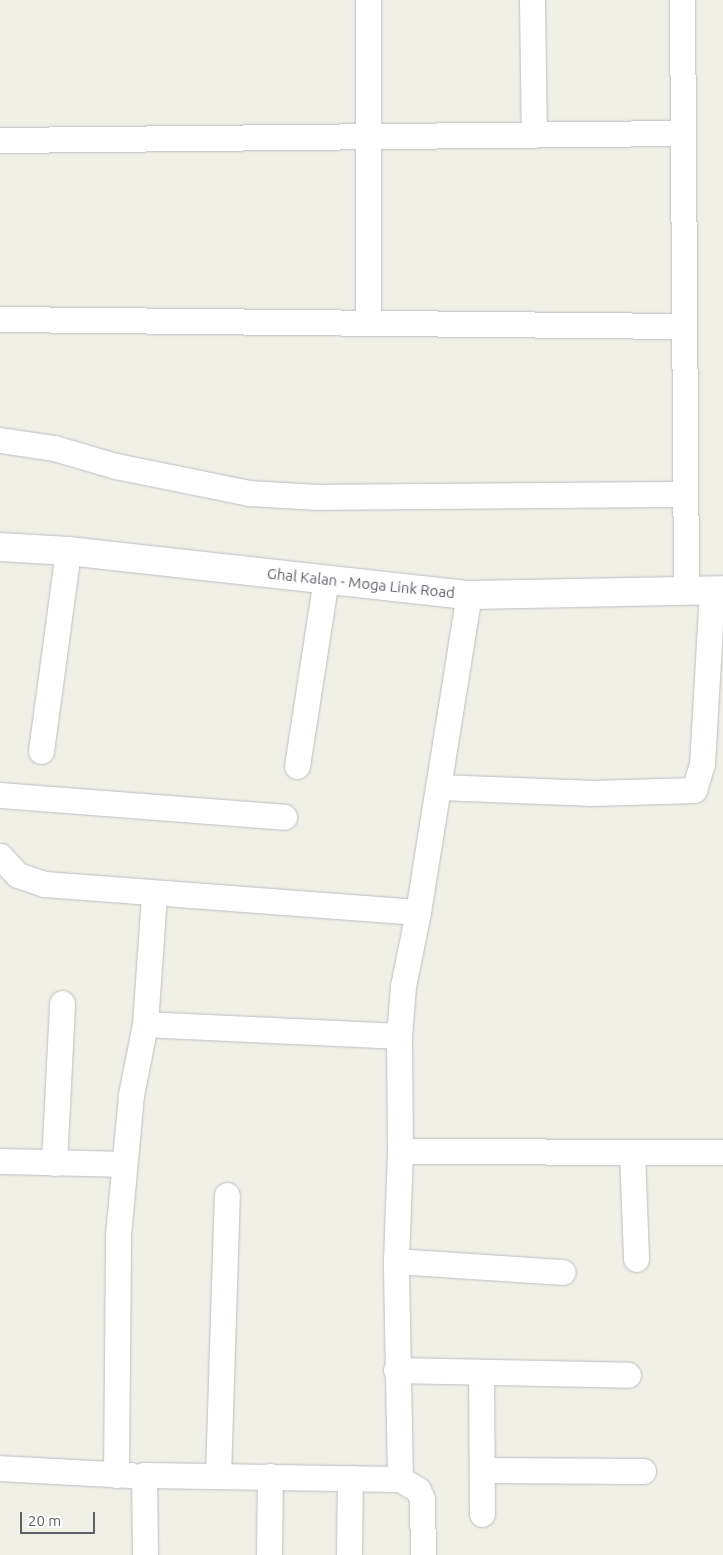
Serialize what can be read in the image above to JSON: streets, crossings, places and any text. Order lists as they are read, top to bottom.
{
  "streets": {
    "street": ["Ghal Kalan - Moga Link Road"]
  },
  "scale_bar": "20 m"
}
